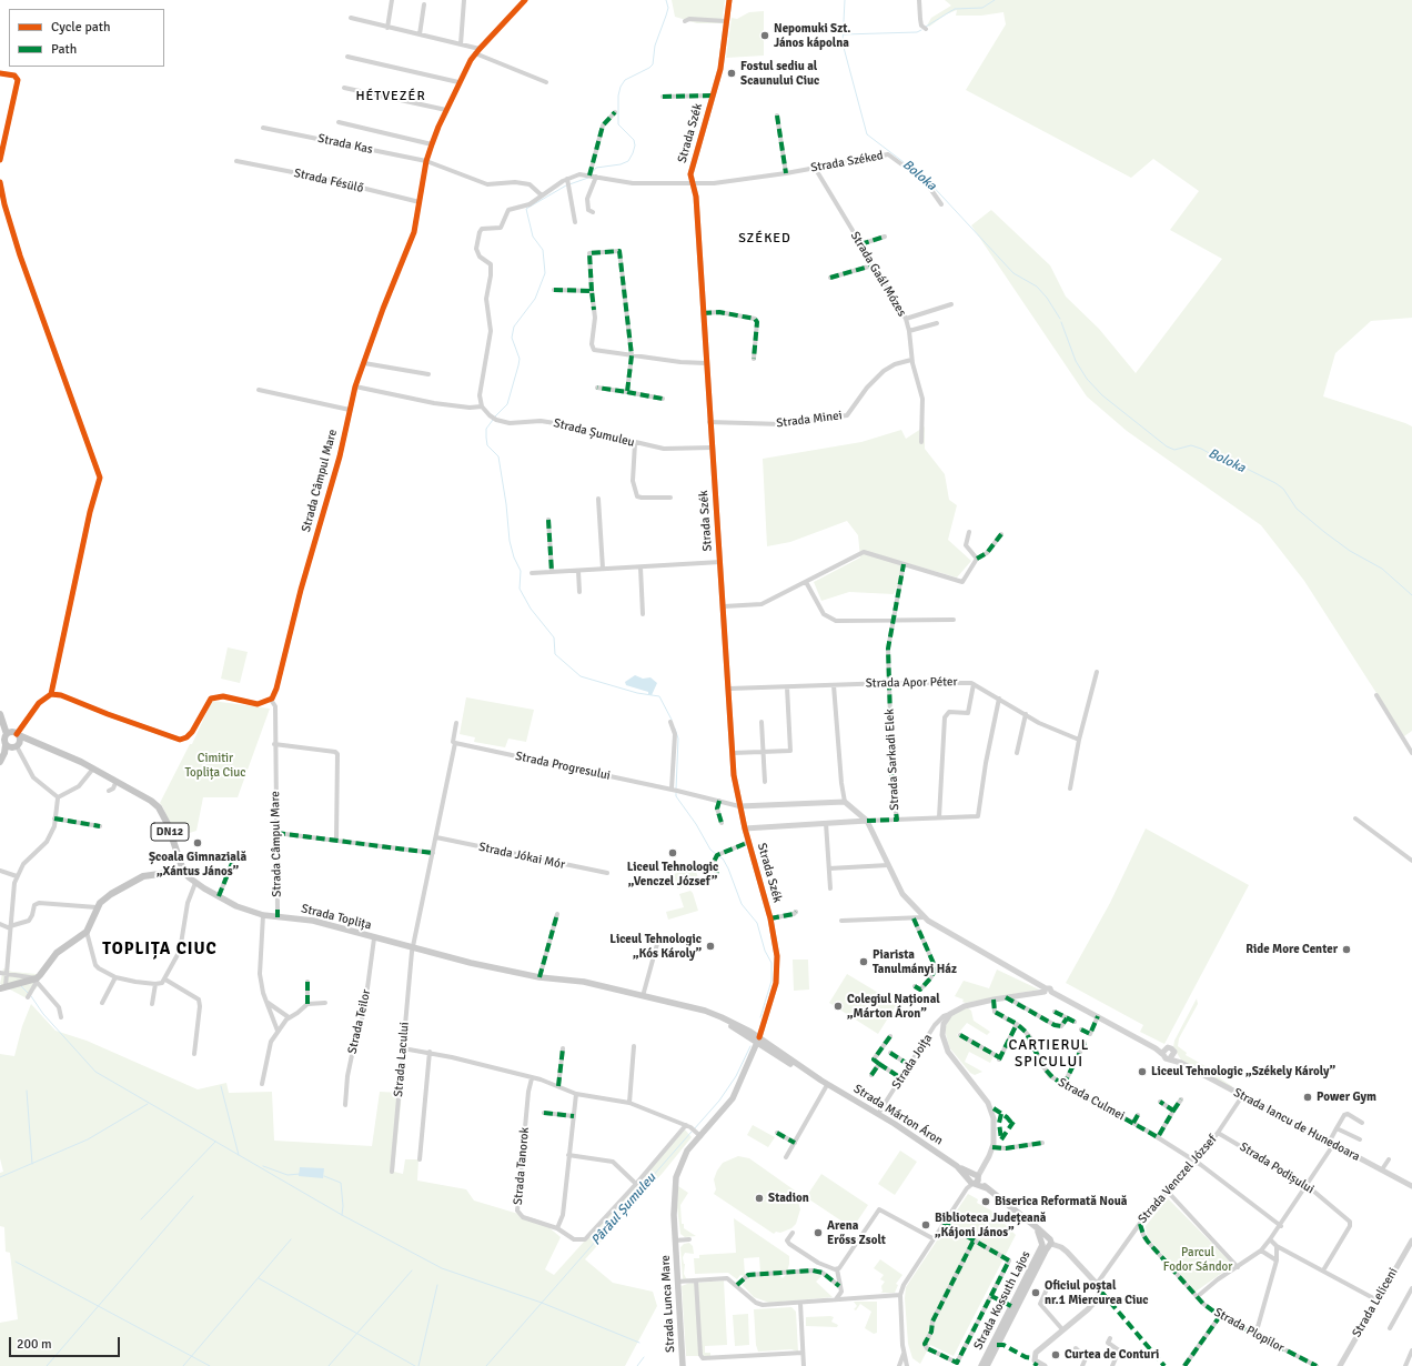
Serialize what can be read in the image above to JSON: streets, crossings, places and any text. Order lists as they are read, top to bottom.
{
  "streets": {
    "main road": [
      "DN12",
      "Strada Toplița",
      "Strada Márton Áron",
      "Strada Kossuth Lajos",
      "Strada Lunca Mare"
    ],
    "street": [
      "Strada Szék",
      "Strada Kas",
      "Strada Széked",
      "Strada Fésülő",
      "Strada Gaál Mózes",
      "Strada Minei",
      "Strada Șumuleu",
      "Strada Câmpul Mare",
      "Strada Apor Péter",
      "Strada Sarkadi Elek",
      "Strada Progresului",
      "Strada Jókai Mór",
      "Strada Teilor",
      "Strada Lacului",
      "Strada Joița",
      "Strada Culmei",
      "Strada Iancu de Hunedoara",
      "Strada Tanorok",
      "Strada Podișului",
      "Strada Venczel József",
      "Strada Leliceni",
      "Strada Plopilor"
    ]
  },
  "crossings": [
    ["Strada Szék", "Strada Széked"],
    ["Strada Szék", "Strada Minei"],
    ["Strada Szék", "Strada Șumuleu"],
    ["Strada Szék", "Strada Apor Péter"],
    ["Strada Szék", "Strada Progresului"],
    ["Strada Szék", "Strada Toplița"],
    ["Strada Szék", "Strada Márton Áron"],
    ["Strada Szék", "Strada Lunca Mare"],
    ["Strada Kas", "Strada Câmpul Mare"],
    ["Strada Széked", "Strada Gaál Mózes"],
    ["Strada Fésülő", "Strada Câmpul Mare"],
    ["Strada Gaál Mózes", "Strada Minei"],
    ["Strada Apor Péter", "Strada Sarkadi Elek"],
    ["DN12", "Strada Márton Áron"],
    ["DN12", "Strada Kossuth Lajos"],
    ["Strada Toplița", "Strada Teilor"],
    ["Strada Toplița", "Strada Lacului"],
    ["Strada Toplița", "Strada Márton Áron"],
    ["Strada Toplița", "Strada Lunca Mare"],
    ["Strada Joița", "Strada Márton Áron"],
    ["Strada Culmei", "Strada Venczel József"],
    ["Strada Márton Áron", "Strada Lunca Mare"],
    ["Strada Iancu de Hunedoara", "Strada Venczel József"],
    ["Strada Podișului", "Strada Venczel József"],
    ["Strada Venczel József", "Strada Plopilor"]
  ],
  "districts": [
    "HÉTVEZÉR",
    "SZÉKED",
    "TOPLIȚA CIUC",
    "CARTIERUL SPICULUI"
  ],
  "water": ["Boloka", "Pârâul Șumuleu"],
  "parks": ["Cimitir Toplița Ciuc", "Parcul Fodor Sándor"],
  "places": [
    "Nepomuki Szt. János kápolna",
    "Fostul sediu al Scaunului Ciuc",
    "Școala Gimnazială „Xántus János”",
    "Liceul Tehnologic „Venczel József”",
    "Liceul Tehnologic „Kós Károly”",
    "Ride More Center",
    "Piarista Tanulmányi Ház",
    "Colegiul Național „Márton Áron”",
    "Liceul Tehnologic „Székely Károly”",
    "Power Gym",
    "Stadion",
    "Biserica Reformată Nouă",
    "Biblioteca Județeană „Kájoni János”",
    "Arena Erőss Zsolt",
    "Oficiul poștal nr.1 Miercurea Ciuc",
    "Curtea de Conturi"
  ],
  "legend": ["Cycle path", "Path"],
  "scale_bar": "200 m"
}
